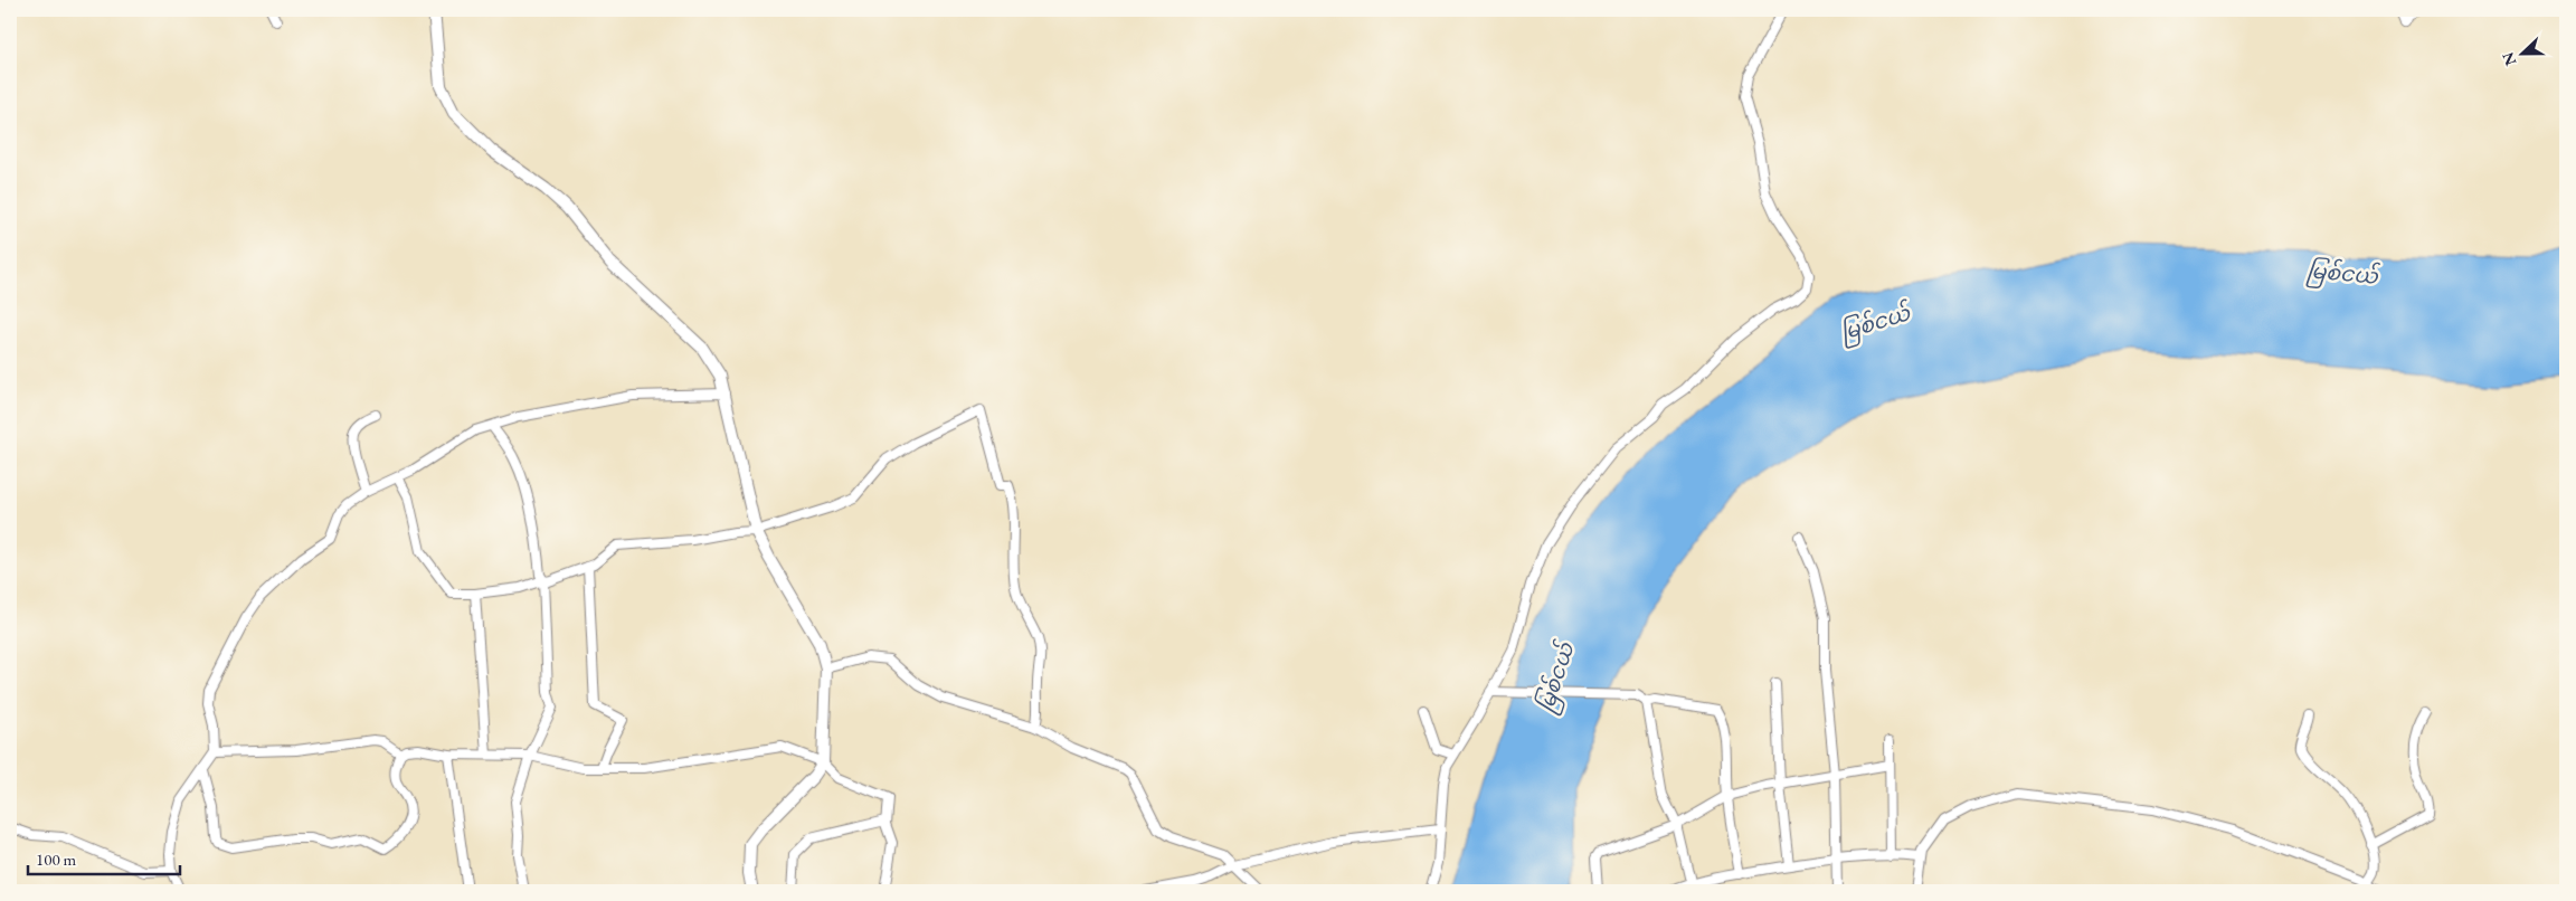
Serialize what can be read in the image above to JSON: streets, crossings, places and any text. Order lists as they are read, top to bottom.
{
  "water": ["မြစ်ငယ်"],
  "scale_bar": "100 m",
  "north": "left"
}
